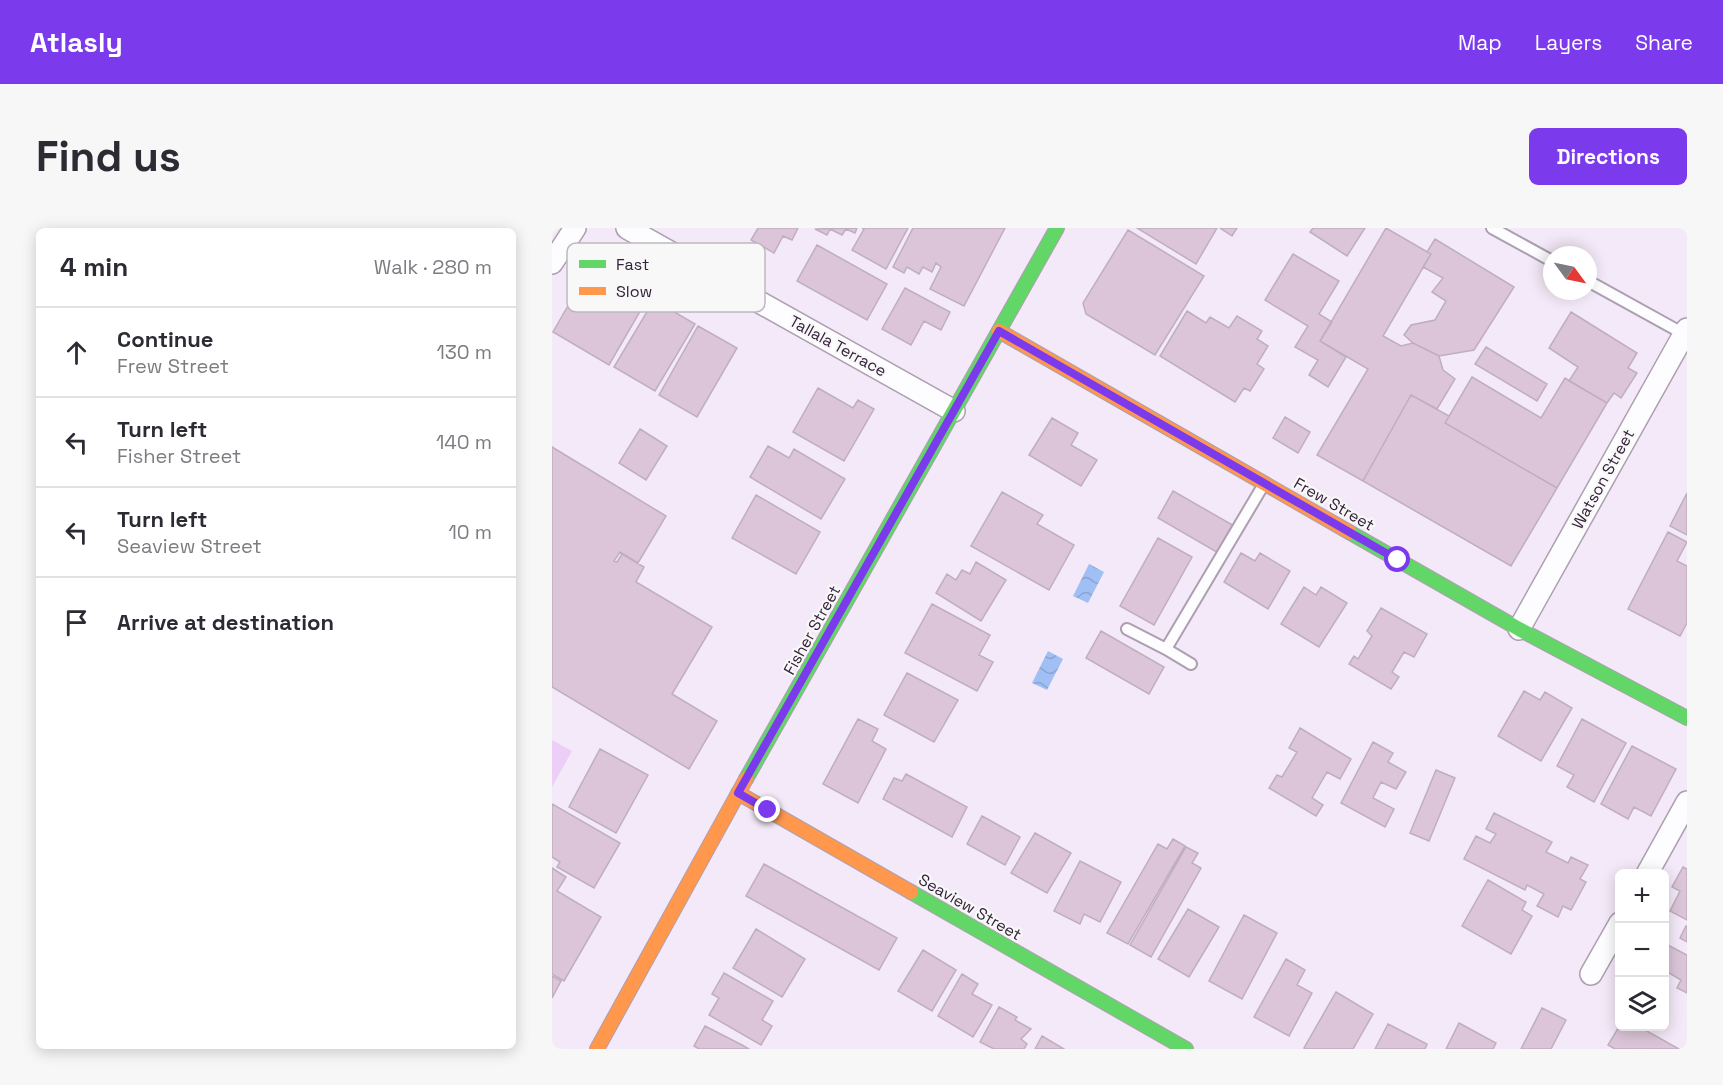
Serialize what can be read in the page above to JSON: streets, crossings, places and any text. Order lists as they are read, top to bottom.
{
  "streets": {
    "street": [
      "Tallala Terrace",
      "Watson Street",
      "Frew Street",
      "Fisher Street",
      "Seaview Street"
    ]
  },
  "crossings": [
    ["Tallala Terrace", "Fisher Street"],
    ["Watson Street", "Frew Street"],
    ["Frew Street", "Fisher Street"],
    ["Fisher Street", "Seaview Street"]
  ],
  "legend": ["Fast", "Slow"],
  "north": "bottom right",
  "page": {
    "header": "Atlasly",
    "nav": ["Map", "Layers", "Share"],
    "buttons": "Directions",
    "title": "Find us",
    "heading": ["4 min", "Walk · 280 m"],
    "list": [
      ["Continue", "Frew Street", "130 m"],
      ["Turn left", "Fisher Street", "140 m"],
      ["Turn left", "Seaview Street", "10 m"],
      "Arrive at destination"
    ],
    "map_buttons": ["+", "−"]
  }
}
